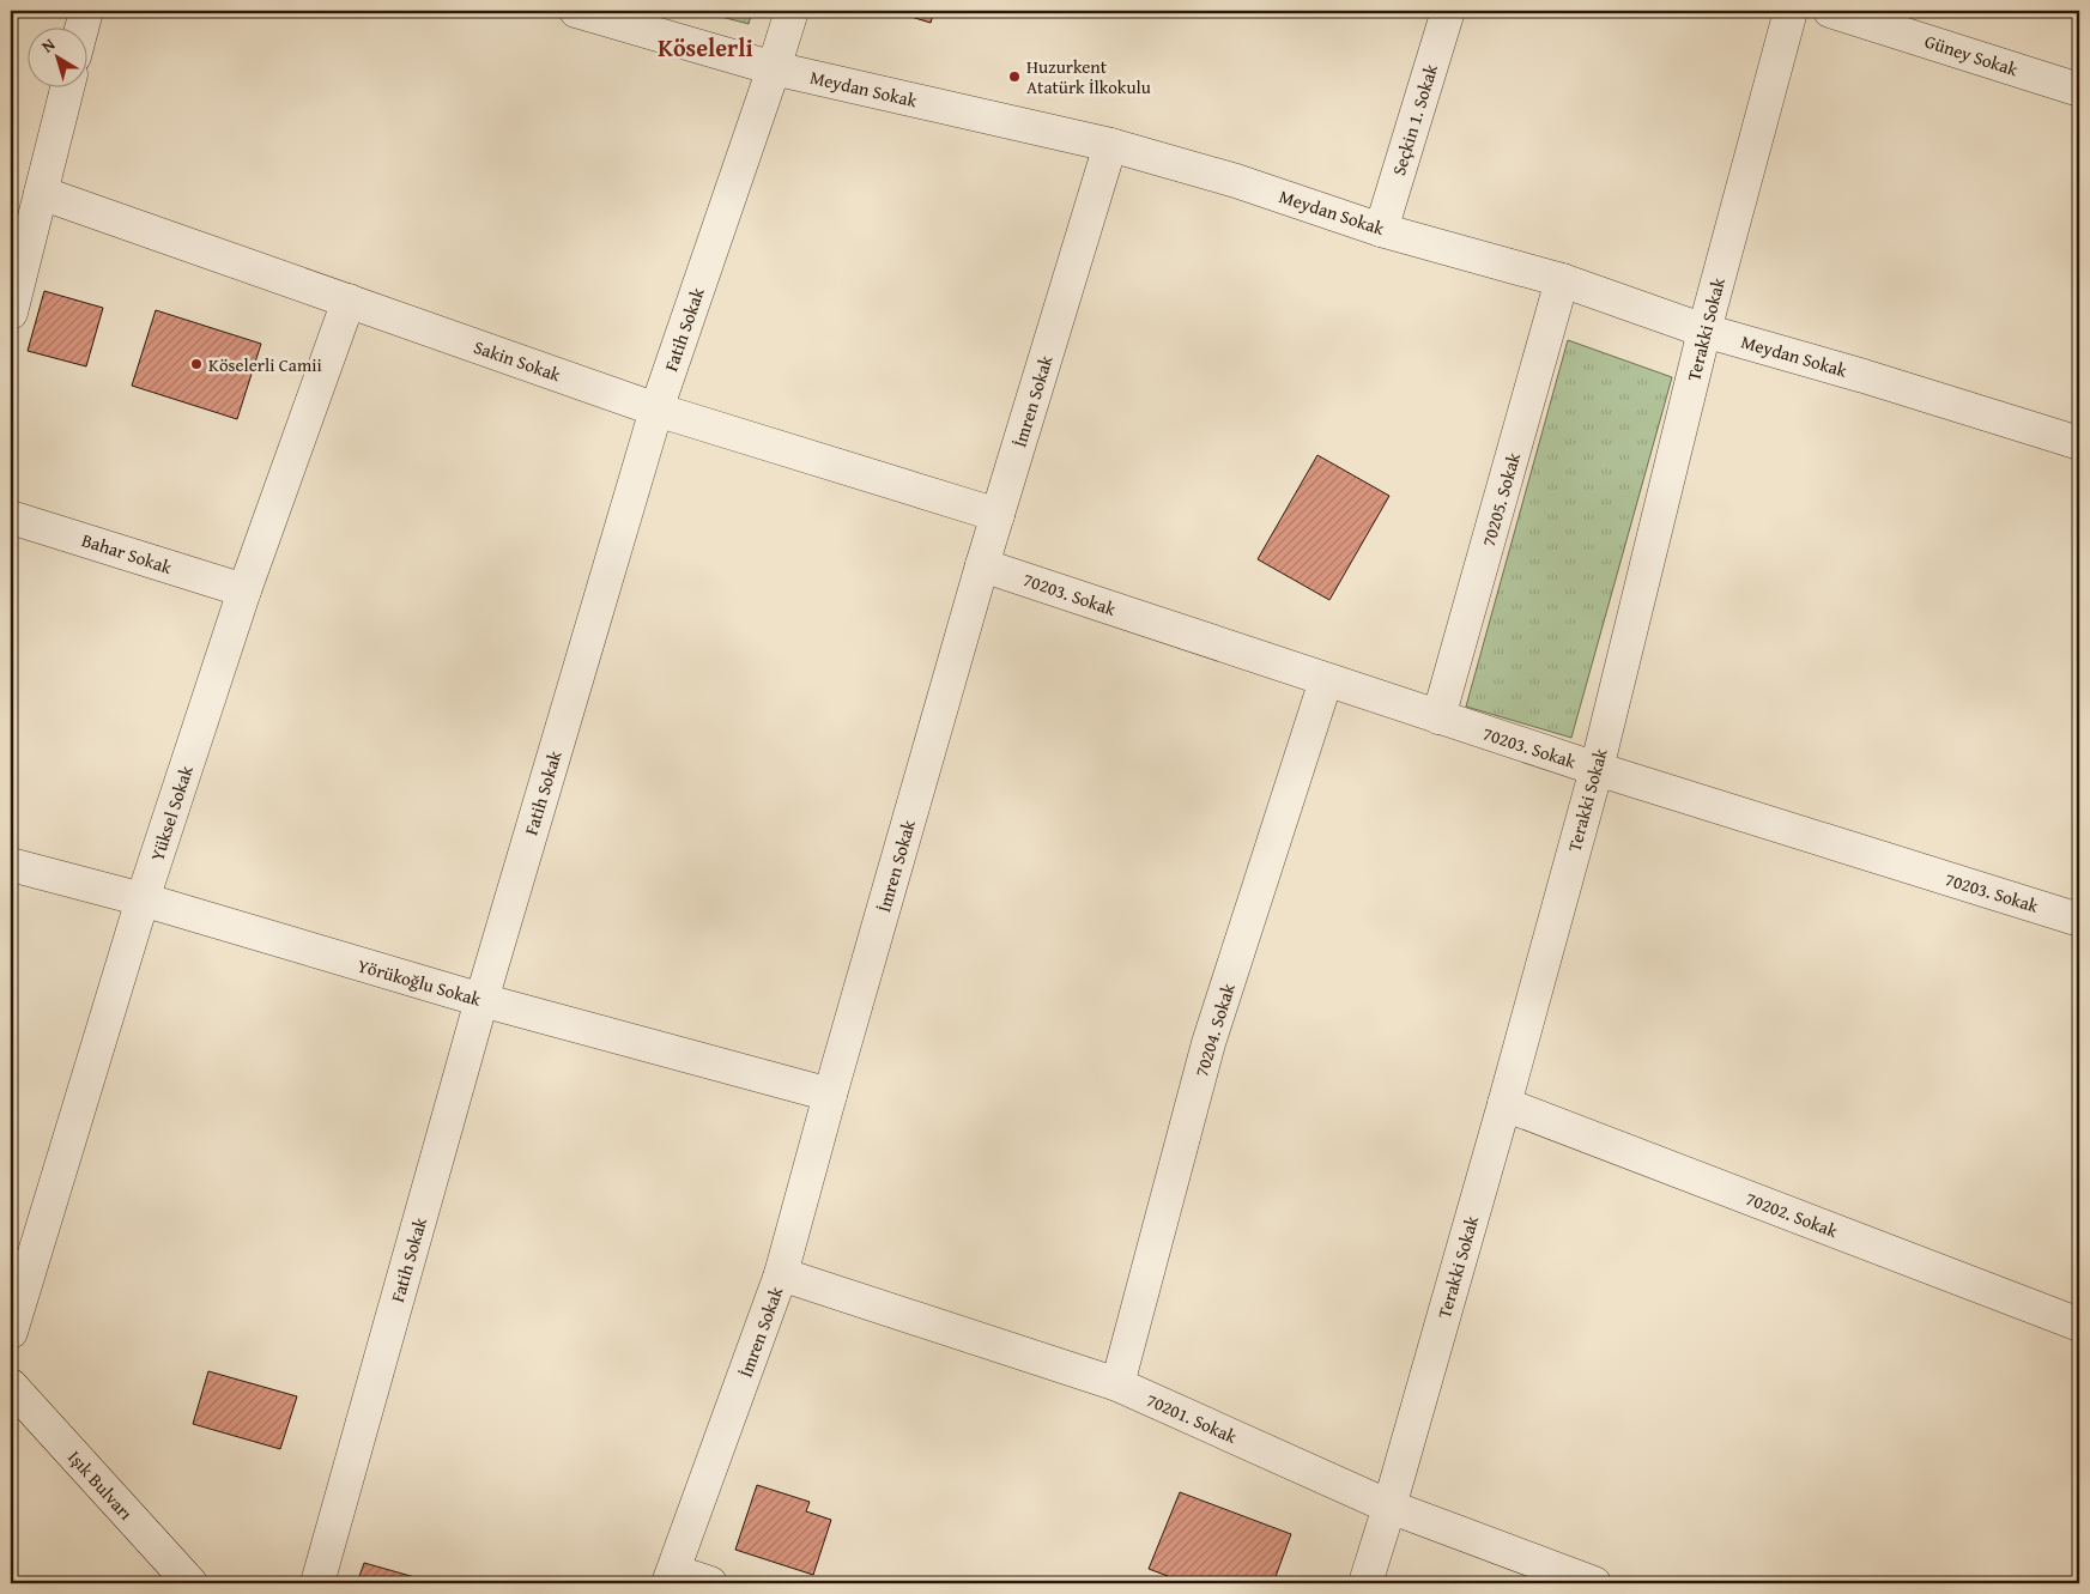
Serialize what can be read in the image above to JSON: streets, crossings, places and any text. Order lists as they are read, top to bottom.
{
  "streets": {
    "street": [
      "Güney Sokak",
      "Meydan Sokak",
      "Seçkin 1. Sokak",
      "Fatih Sokak",
      "Terakki Sokak",
      "Sakin Sokak",
      "İmren Sokak",
      "70205. Sokak",
      "Bahar Sokak",
      "70203. Sokak",
      "Yüksel Sokak",
      "Yörükoğlu Sokak",
      "70204. Sokak",
      "70202. Sokak",
      "70201. Sokak",
      "Işık Bulvarı"
    ]
  },
  "crossings": [
    ["Meydan Sokak", "Seçkin 1. Sokak"],
    ["Meydan Sokak", "Fatih Sokak"],
    ["Meydan Sokak", "Terakki Sokak"],
    ["Meydan Sokak", "İmren Sokak"],
    ["Meydan Sokak", "70205. Sokak"],
    ["Fatih Sokak", "Sakin Sokak"],
    ["Fatih Sokak", "Yörükoğlu Sokak"],
    ["Terakki Sokak", "70203. Sokak"],
    ["Terakki Sokak", "70202. Sokak"],
    ["Terakki Sokak", "70201. Sokak"],
    ["Sakin Sokak", "İmren Sokak"],
    ["Sakin Sokak", "Yüksel Sokak"],
    ["İmren Sokak", "70203. Sokak"],
    ["İmren Sokak", "Yörükoğlu Sokak"],
    ["İmren Sokak", "70201. Sokak"],
    ["70205. Sokak", "70203. Sokak"],
    ["Bahar Sokak", "Yüksel Sokak"],
    ["70203. Sokak", "70204. Sokak"],
    ["Yüksel Sokak", "Yörükoğlu Sokak"],
    ["70204. Sokak", "70201. Sokak"]
  ],
  "districts": ["Köselerli"],
  "places": ["Huzurkent Atatürk İlkokulu", "Köselerli Camii"],
  "north": "top left"
}
